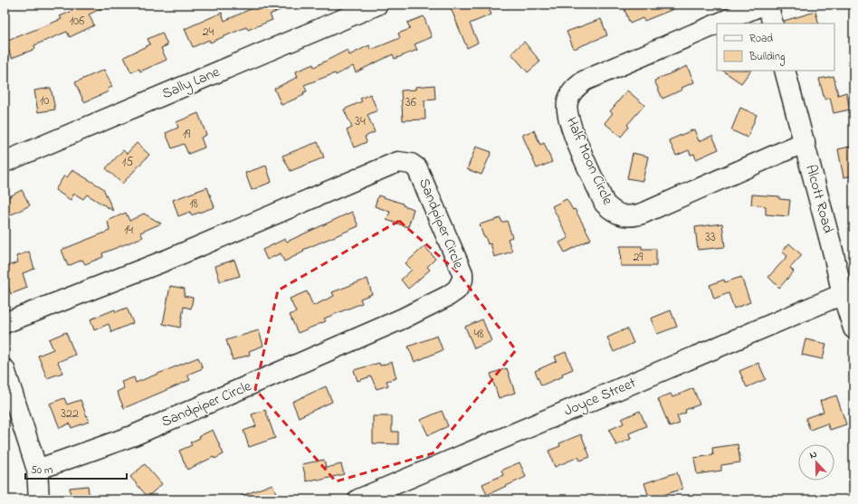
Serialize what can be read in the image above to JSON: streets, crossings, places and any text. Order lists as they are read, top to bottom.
{
  "streets": {
    "street": [
      "Sally Lane",
      "Half Moon Circle",
      "Alcott Road",
      "Sandpiper Circle",
      "Joyce Street"
    ]
  },
  "crossings": [
    ["Half Moon Circle", "Alcott Road"],
    ["Alcott Road", "Joyce Street"]
  ],
  "house_numbers": [
    "106",
    "24",
    "10",
    "36",
    "34",
    "19",
    "15",
    "18",
    "14",
    "33",
    "29",
    "48",
    "322"
  ],
  "legend": ["Road", "Building"],
  "scale_bar": "50 m",
  "north": "top"
}
